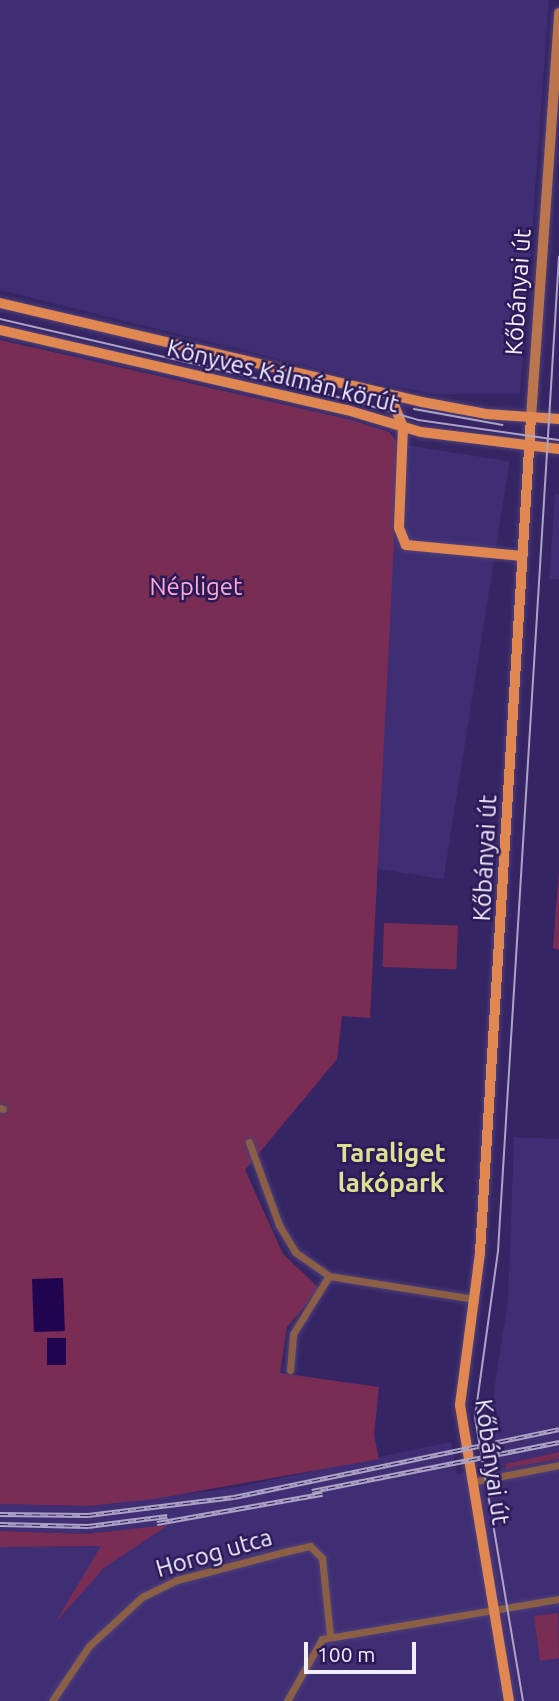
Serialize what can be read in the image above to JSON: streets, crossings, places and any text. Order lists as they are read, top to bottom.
{
  "streets": {
    "main road": ["Kőbányai út", "Könyves Kálmán körút"],
    "street": ["Horog utca"]
  },
  "crossings": [
    ["Kőbányai út", "Könyves Kálmán körút"]
  ],
  "districts": ["Taraliget lakópark"],
  "parks": ["Népliget"],
  "scale_bar": "100 m"
}
